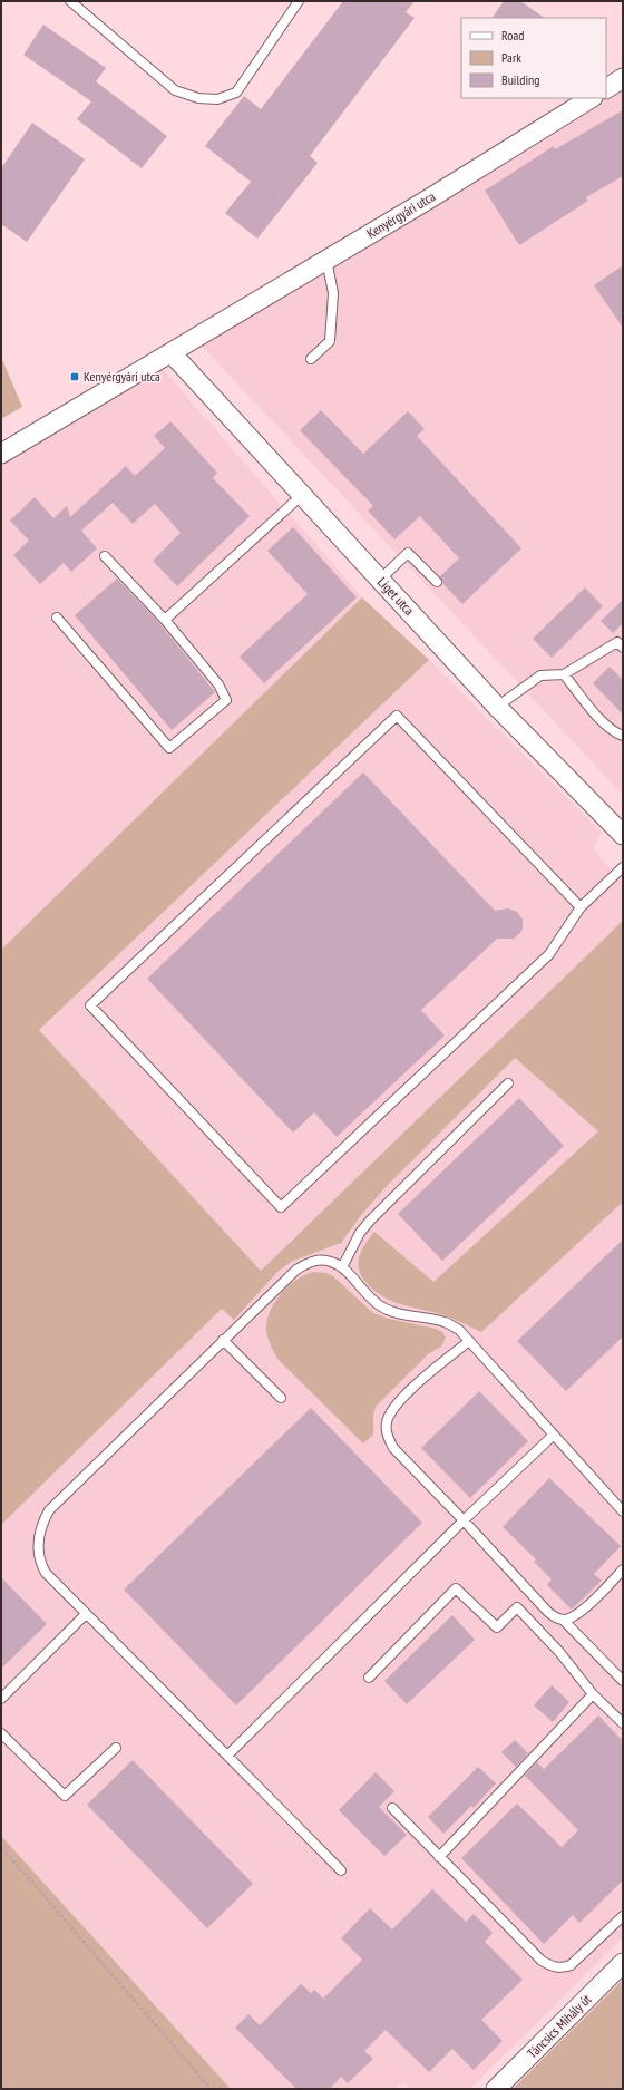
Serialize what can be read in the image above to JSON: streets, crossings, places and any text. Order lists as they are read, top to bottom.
{
  "streets": {
    "street": ["Kenyérgyári utca", "Liget utca", "Táncsics Mihály út"]
  },
  "crossings": [
    ["Kenyérgyári utca", "Liget utca"]
  ],
  "places": {
    "transit": ["Kenyérgyári utca"]
  },
  "legend": ["Road", "Park", "Building"]
}
